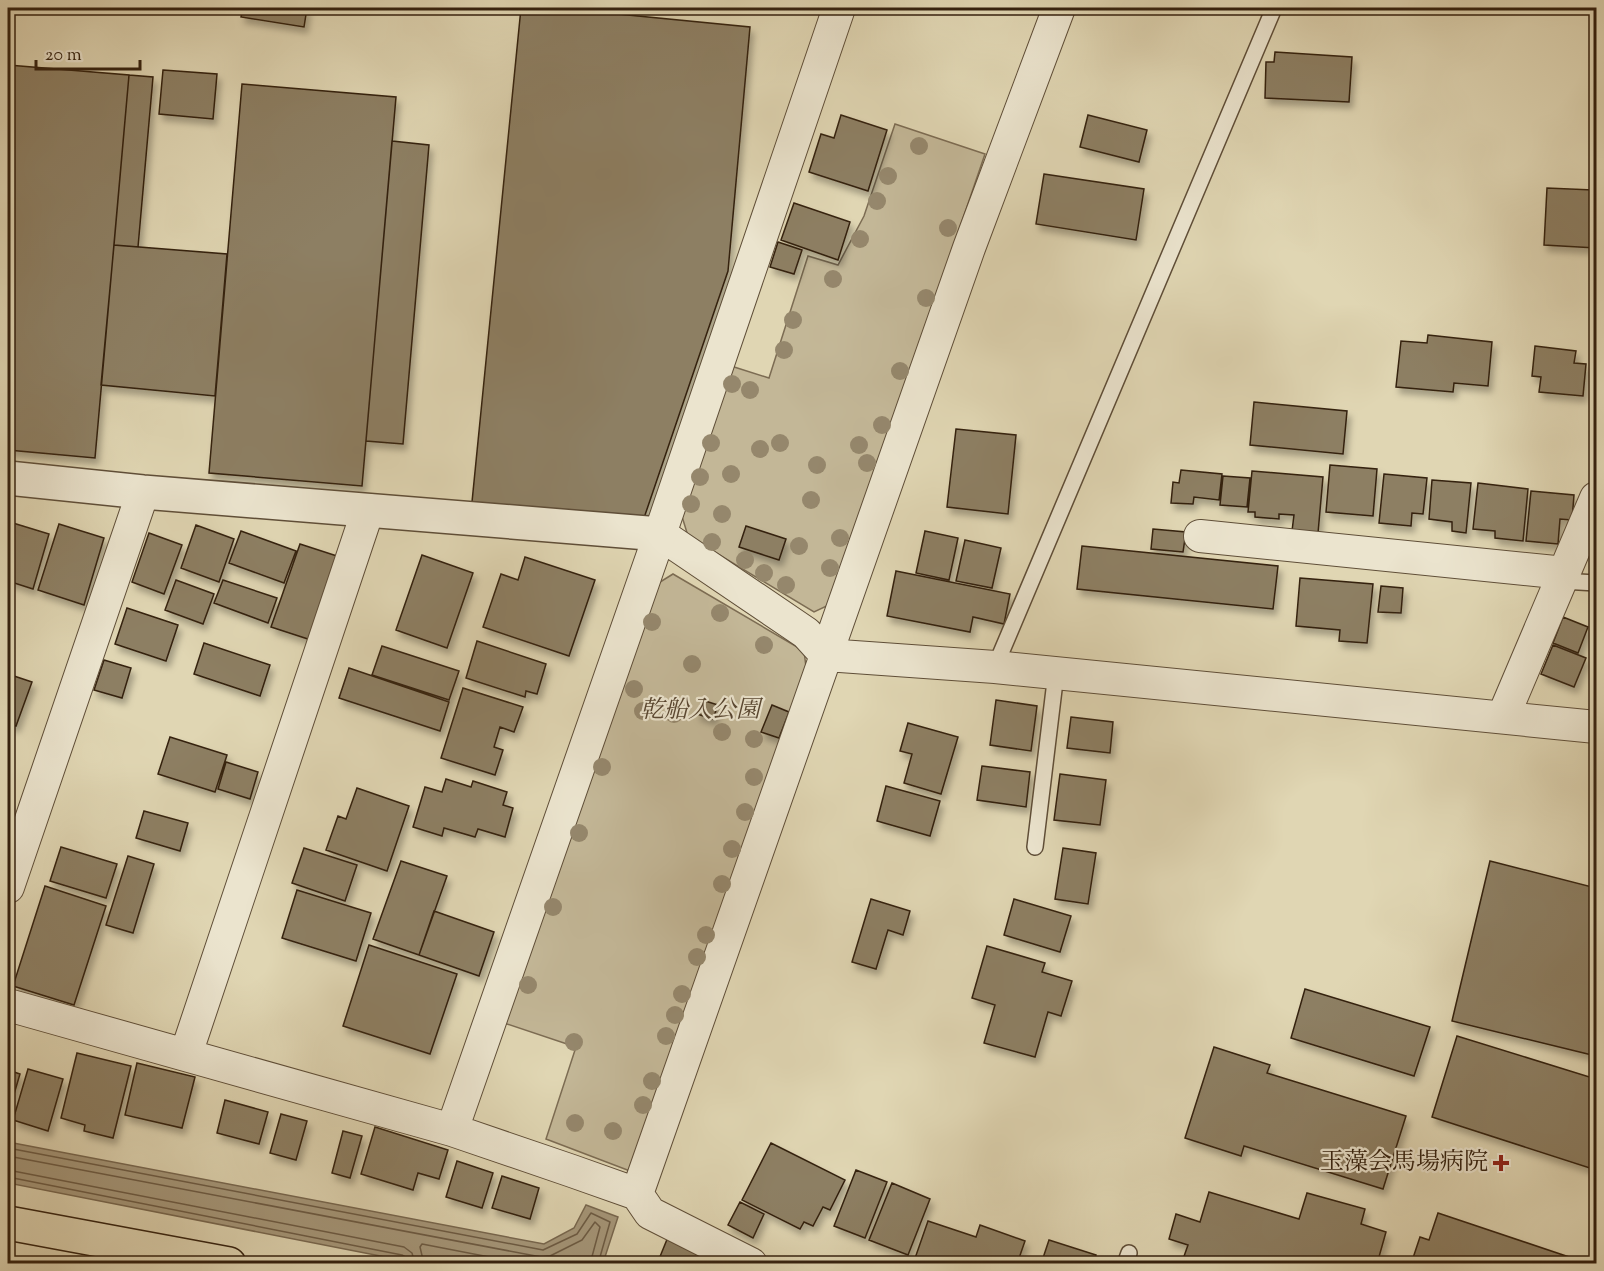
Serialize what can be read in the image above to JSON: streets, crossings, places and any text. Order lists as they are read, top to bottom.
{
  "parks": ["乾船入公園"],
  "places": {
    "health": ["玉藻会馬場病院"]
  },
  "scale_bar": "20 m"
}
